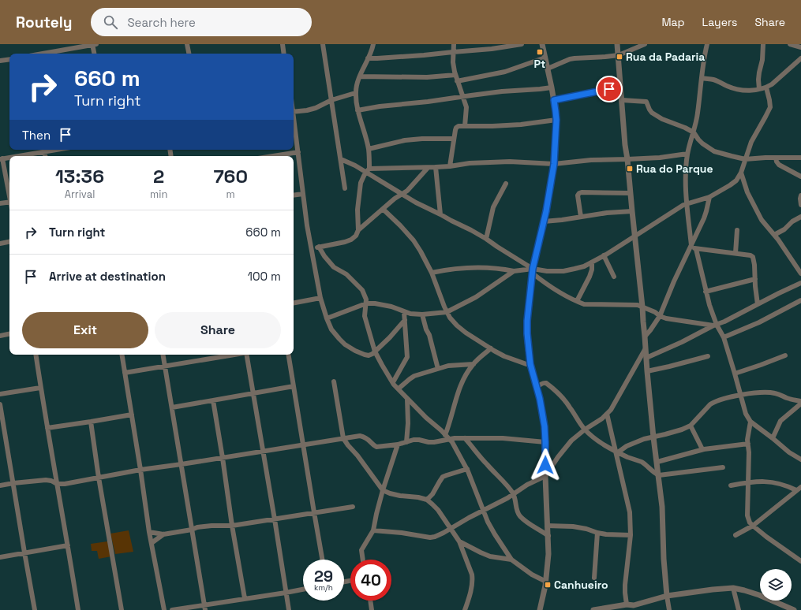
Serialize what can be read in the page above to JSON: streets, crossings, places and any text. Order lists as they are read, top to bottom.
{
  "places": {
    "transit": [
      "Pt",
      "Rua da Padaria",
      "Rua do Parque",
      "Canhueiro"
    ]
  },
  "page": {
    "header": "Routely",
    "search": "Search here",
    "nav": ["Map", "Layers", "Share"],
    "turn": ["660 m", "Turn right"],
    "then": "Then",
    "eta": [
      "13:36",
      "Arrival",
      "2",
      "min",
      "760",
      "m"
    ],
    "list": [
      {
        "name": "Turn right",
        "value": "660 m"
      },
      {
        "name": "Arrive at destination",
        "value": "100 m"
      }
    ],
    "buttons": ["Exit", "Share"],
    "speed": "29 km/h",
    "limit": "40"
  }
}
